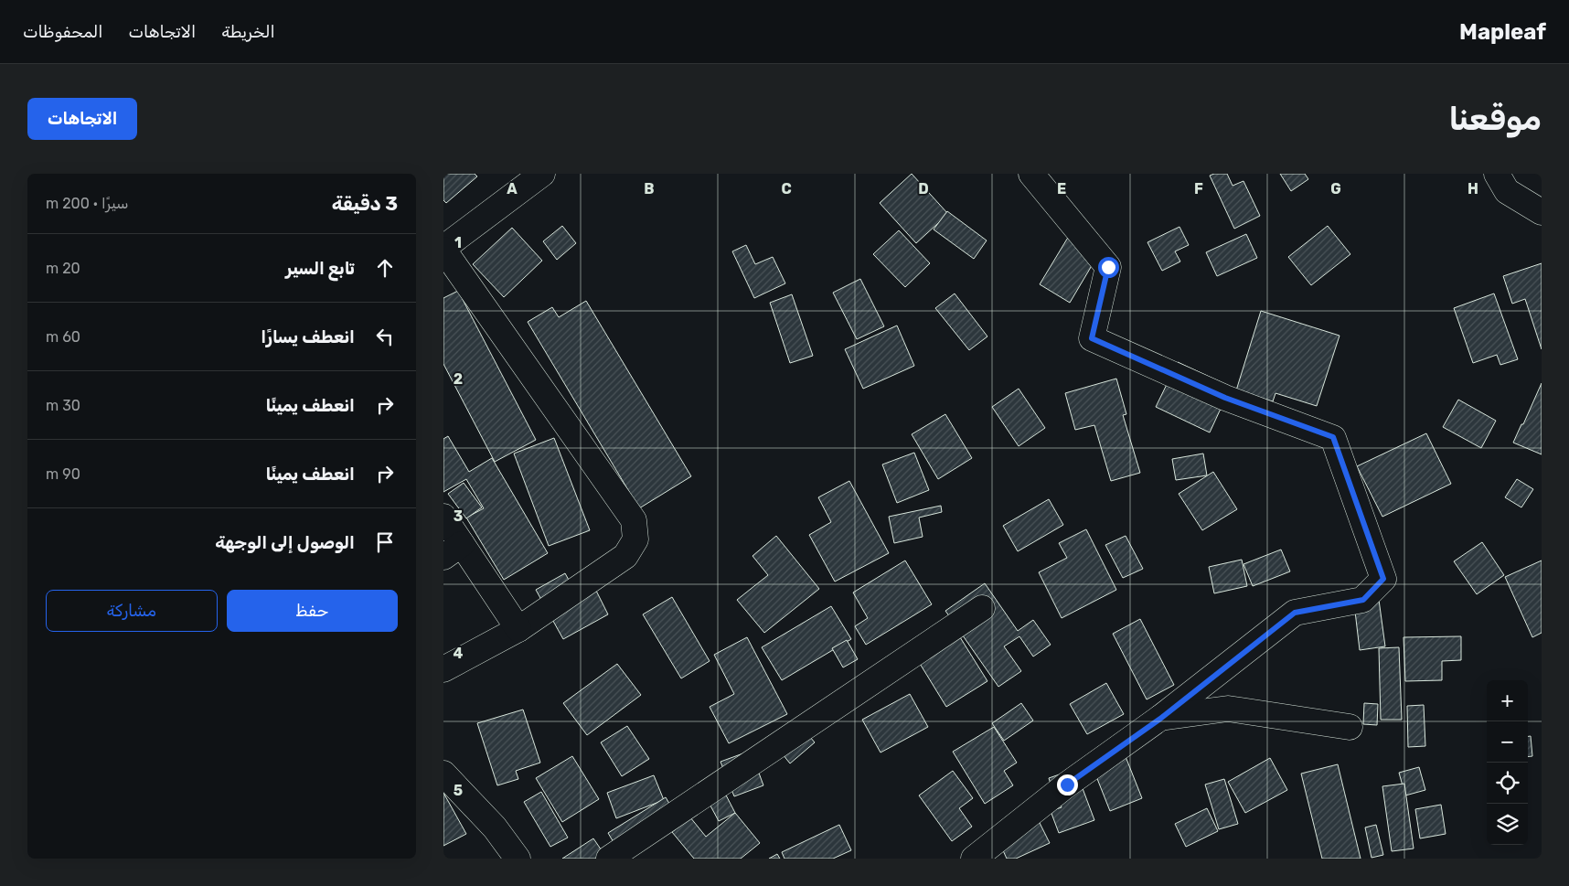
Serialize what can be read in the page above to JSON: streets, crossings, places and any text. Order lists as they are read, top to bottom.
{
  "page": {
    "header": "Mapleaf",
    "nav": ["الخريطة", "الاتجاهات", "المحفوظات"],
    "buttons": [
      "الاتجاهات",
      ["حفظ", "مشاركة"]
    ],
    "title": "موقعنا",
    "heading": ["3 دقيقة", "سيرًا · 200 m"],
    "list": [
      ["تابع السير", "20 m"],
      ["انعطف يسارًا", "60 m"],
      ["انعطف يمينًا", "30 m"],
      ["انعطف يمينًا", "90 m"],
      "الوصول إلى الوجهة"
    ],
    "map_buttons": ["+", "−"]
  },
  "grid": {
    "columns": [
      "A",
      "B",
      "C",
      "D",
      "E",
      "F",
      "G",
      "H"
    ],
    "rows": [
      "1",
      "2",
      "3",
      "4",
      "5"
    ]
  }
}
